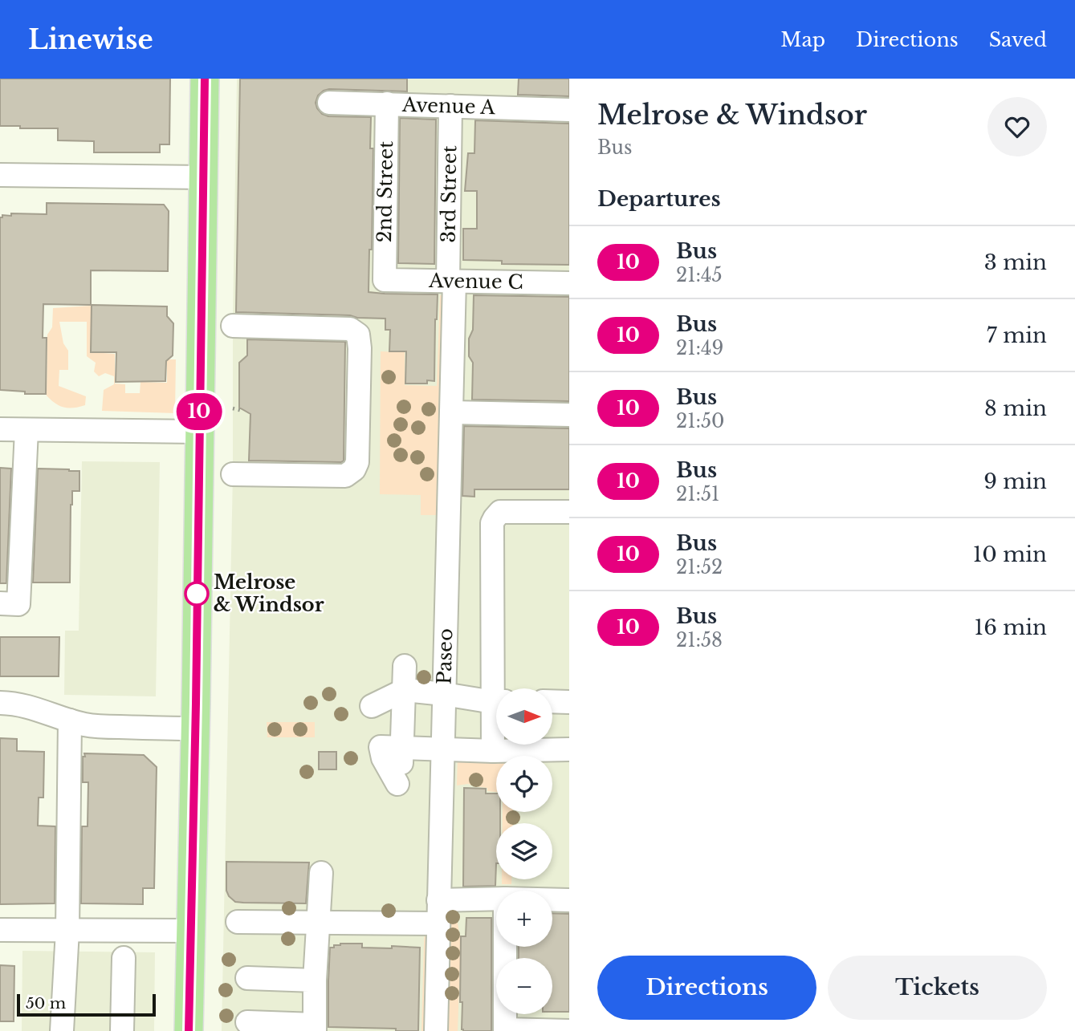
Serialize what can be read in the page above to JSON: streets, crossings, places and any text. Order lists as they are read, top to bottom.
{
  "streets": {
    "street": [
      "Avenue A",
      "2nd Street",
      "3rd Street",
      "Avenue C",
      "Paseo"
    ]
  },
  "crossings": [
    ["Avenue A", "2nd Street"],
    ["Avenue A", "3rd Street"],
    ["2nd Street", "Avenue C"],
    ["3rd Street", "Avenue C"],
    ["3rd Street", "Paseo"],
    ["Avenue C", "Paseo"]
  ],
  "places": ["Melrose & Windsor"],
  "lines": ["bus line 10"],
  "scale_bar": "50 m",
  "north": "right",
  "page": {
    "header": "Linewise",
    "nav": ["Map", "Directions", "Saved"],
    "on_map": "10",
    "heading": [
      ["Melrose & Windsor", "Bus"],
      "Departures"
    ],
    "list": [
      {
        "mark": "10",
        "name": "Bus",
        "note": "21:45",
        "value": "3 min"
      },
      {
        "mark": "10",
        "name": "Bus",
        "note": "21:49",
        "value": "7 min"
      },
      {
        "mark": "10",
        "name": "Bus",
        "note": "21:50",
        "value": "8 min"
      },
      {
        "mark": "10",
        "name": "Bus",
        "note": "21:51",
        "value": "9 min"
      },
      {
        "mark": "10",
        "name": "Bus",
        "note": "21:52",
        "value": "10 min"
      },
      {
        "mark": "10",
        "name": "Bus",
        "note": "21:58",
        "value": "16 min"
      }
    ],
    "map_buttons": ["+", "−"],
    "buttons": ["Directions", "Tickets"],
    "scale": "50 m"
  }
}
